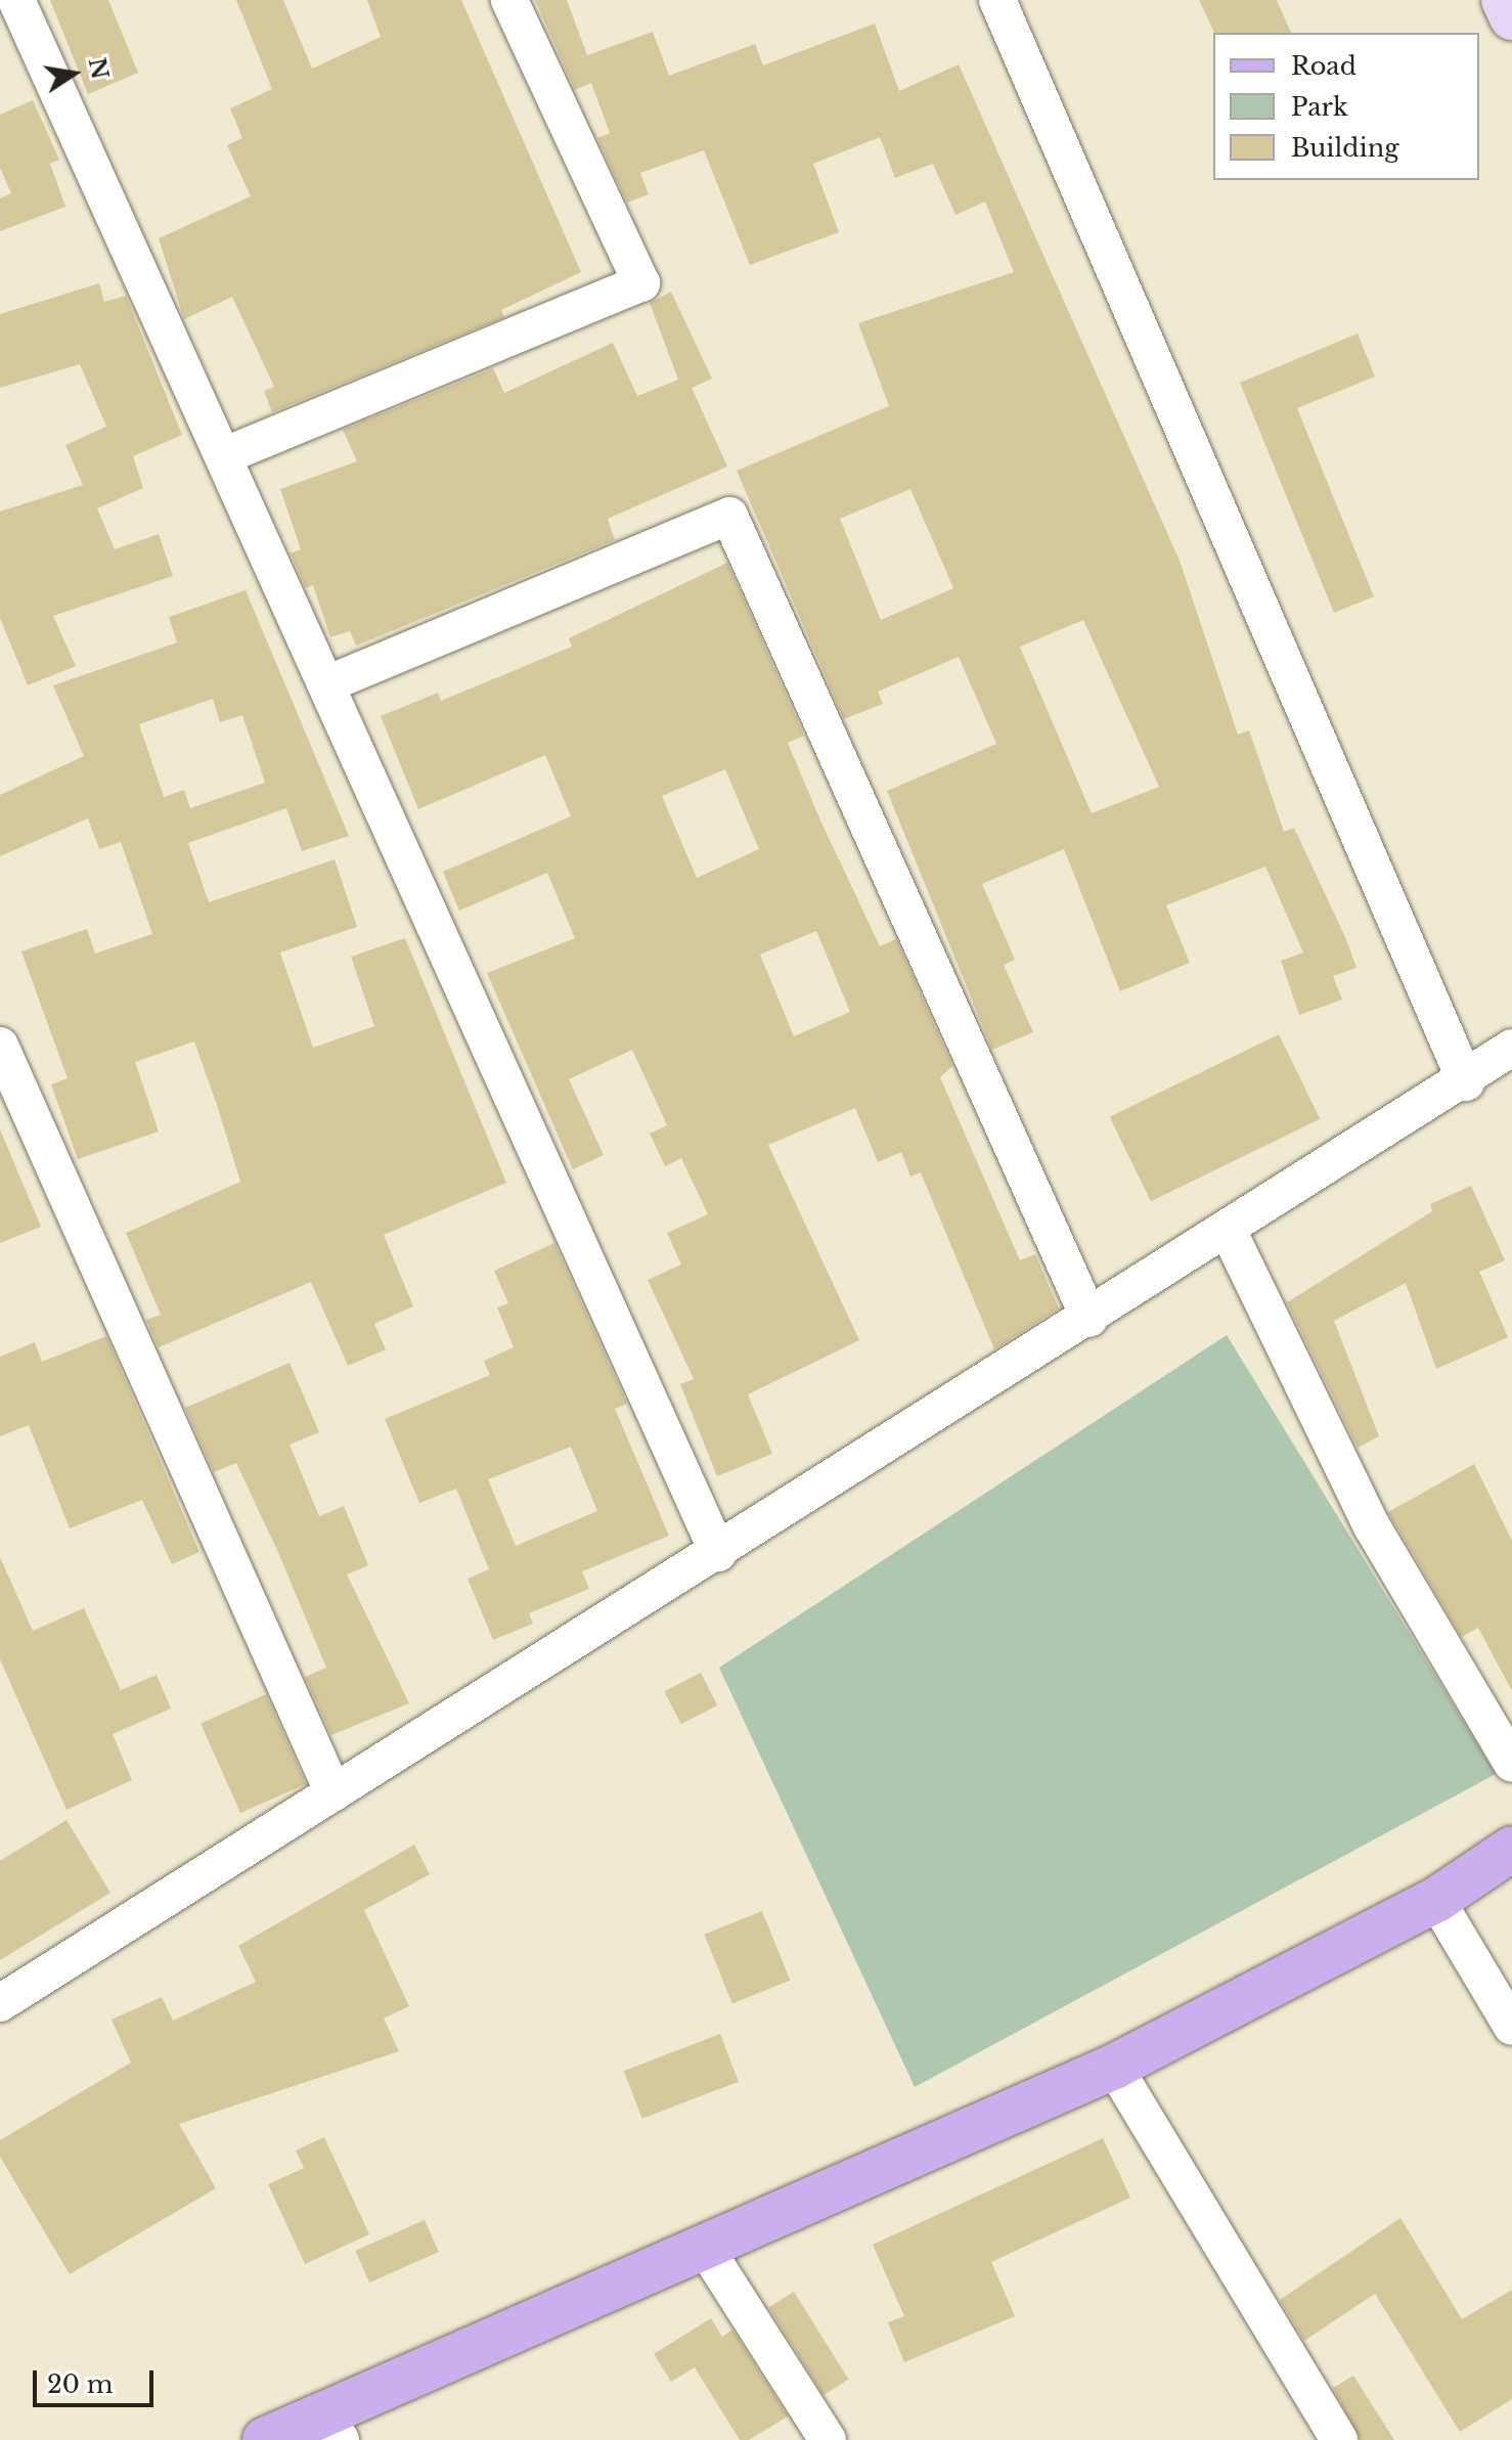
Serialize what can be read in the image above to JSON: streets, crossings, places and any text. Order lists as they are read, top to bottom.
{
  "legend": ["Road", "Park", "Building"],
  "scale_bar": "20 m",
  "north": "right"
}
